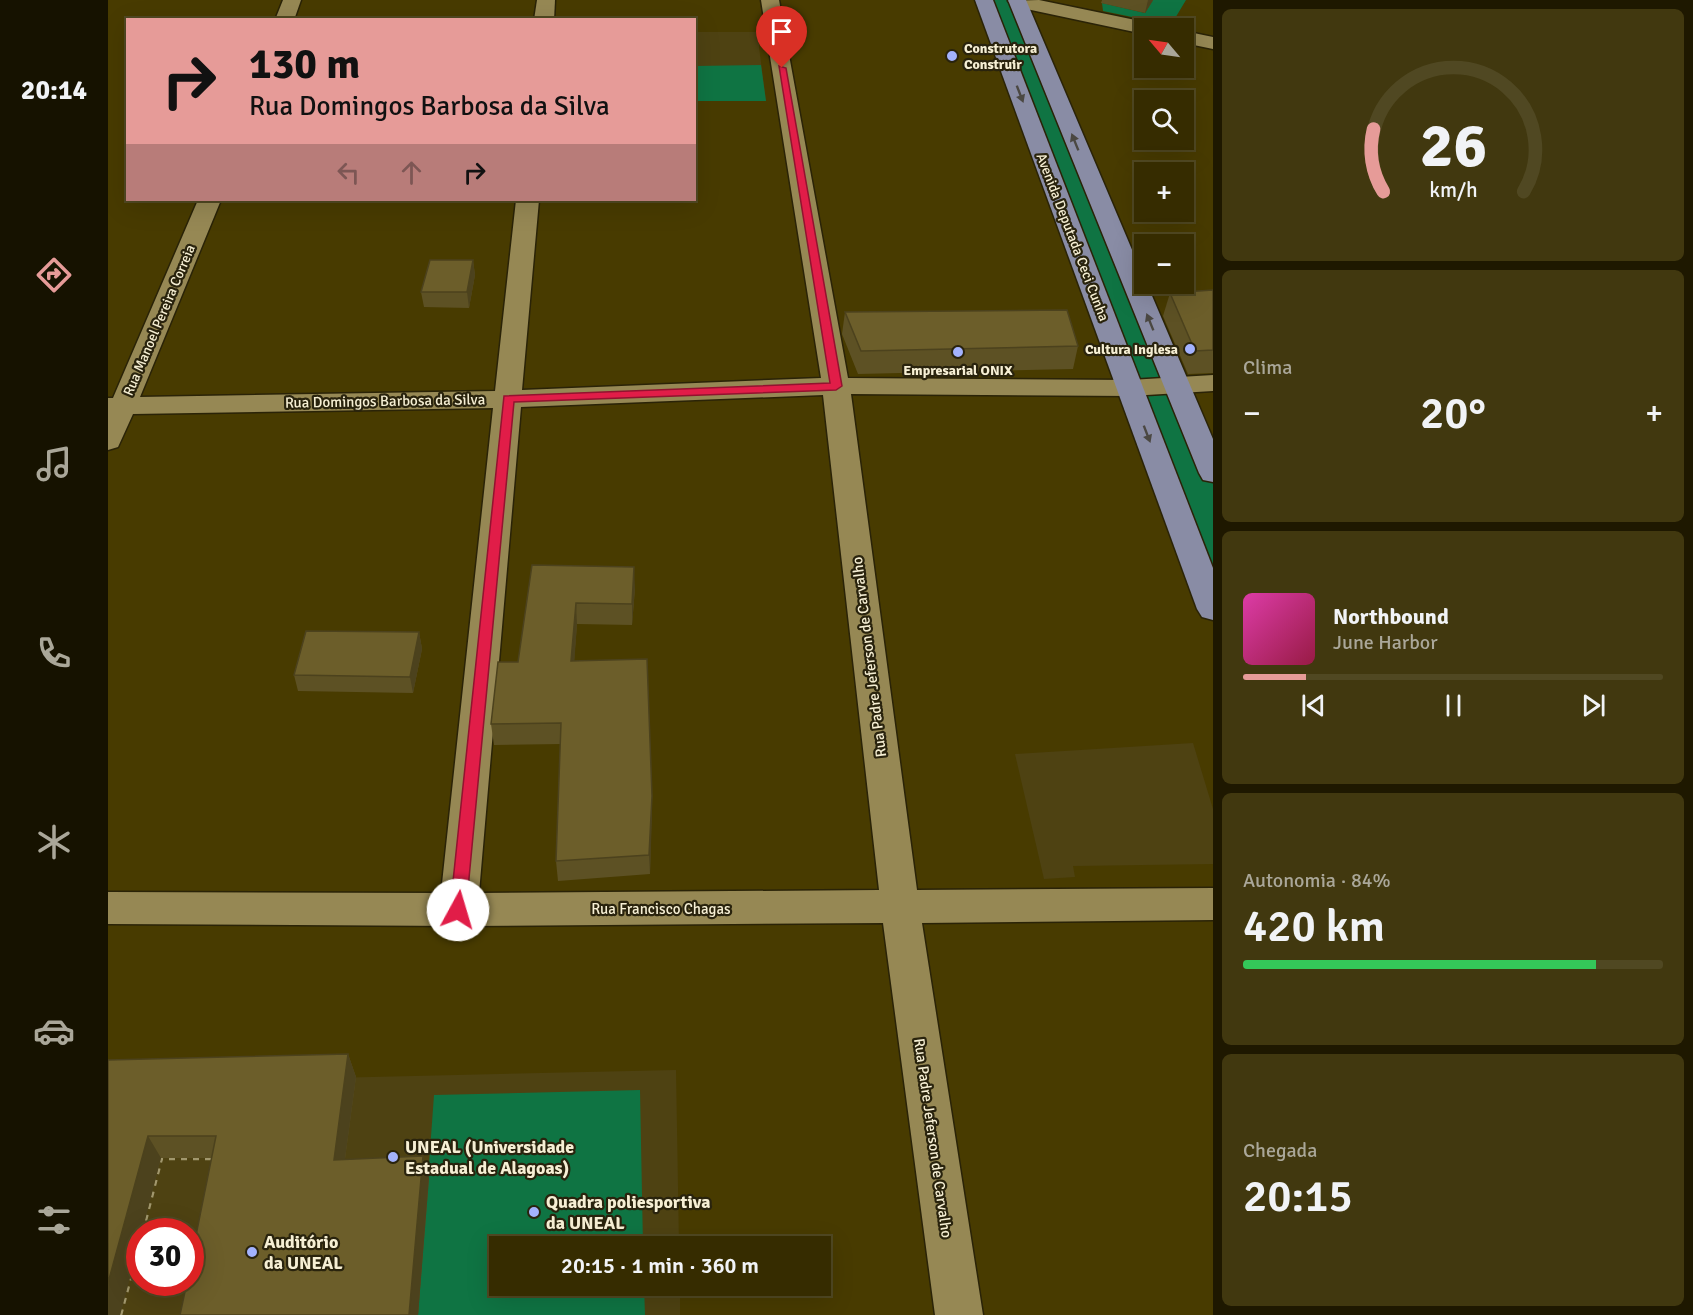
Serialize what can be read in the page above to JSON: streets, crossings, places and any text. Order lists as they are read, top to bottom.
{
  "streets": {
    "main road": ["Avenida Deputada Ceci Cunha"],
    "street": [
      "Rua Manoel Pereira Correia",
      "Rua Domingos Barbosa da Silva",
      "Rua Padre Jeferson de Carvalho",
      "Rua Francisco Chagas"
    ]
  },
  "crossings": [
    ["Avenida Deputada Ceci Cunha", "Rua Domingos Barbosa da Silva"],
    ["Rua Manoel Pereira Correia", "Rua Domingos Barbosa da Silva"],
    ["Rua Domingos Barbosa da Silva", "Rua Padre Jeferson de Carvalho"],
    ["Rua Padre Jeferson de Carvalho", "Rua Francisco Chagas"]
  ],
  "places": [
    "Construtora Construir",
    "Cultura Inglesa",
    "Empresarial ONIX",
    "UNEAL (Universidade Estadual de Alagoas)",
    "Quadra poliesportiva da UNEAL",
    "Auditório da UNEAL"
  ],
  "north": "top left",
  "page": {
    "tabs": "20:14",
    "map_buttons": ["+", "−"],
    "turn": ["130 m", "Rua Domingos Barbosa da Silva"],
    "tile": [
      "Clima",
      ["Autonomia · 84%", "420 km"],
      ["Chegada", "20:15"]
    ],
    "heat": ["−", "20°", "+"],
    "song": ["Northbound", "June Harbor"],
    "limit": "30",
    "trip": "20:15 · 1 min · 360 m",
    "gauge": ["26", "km/h"]
  }
}
